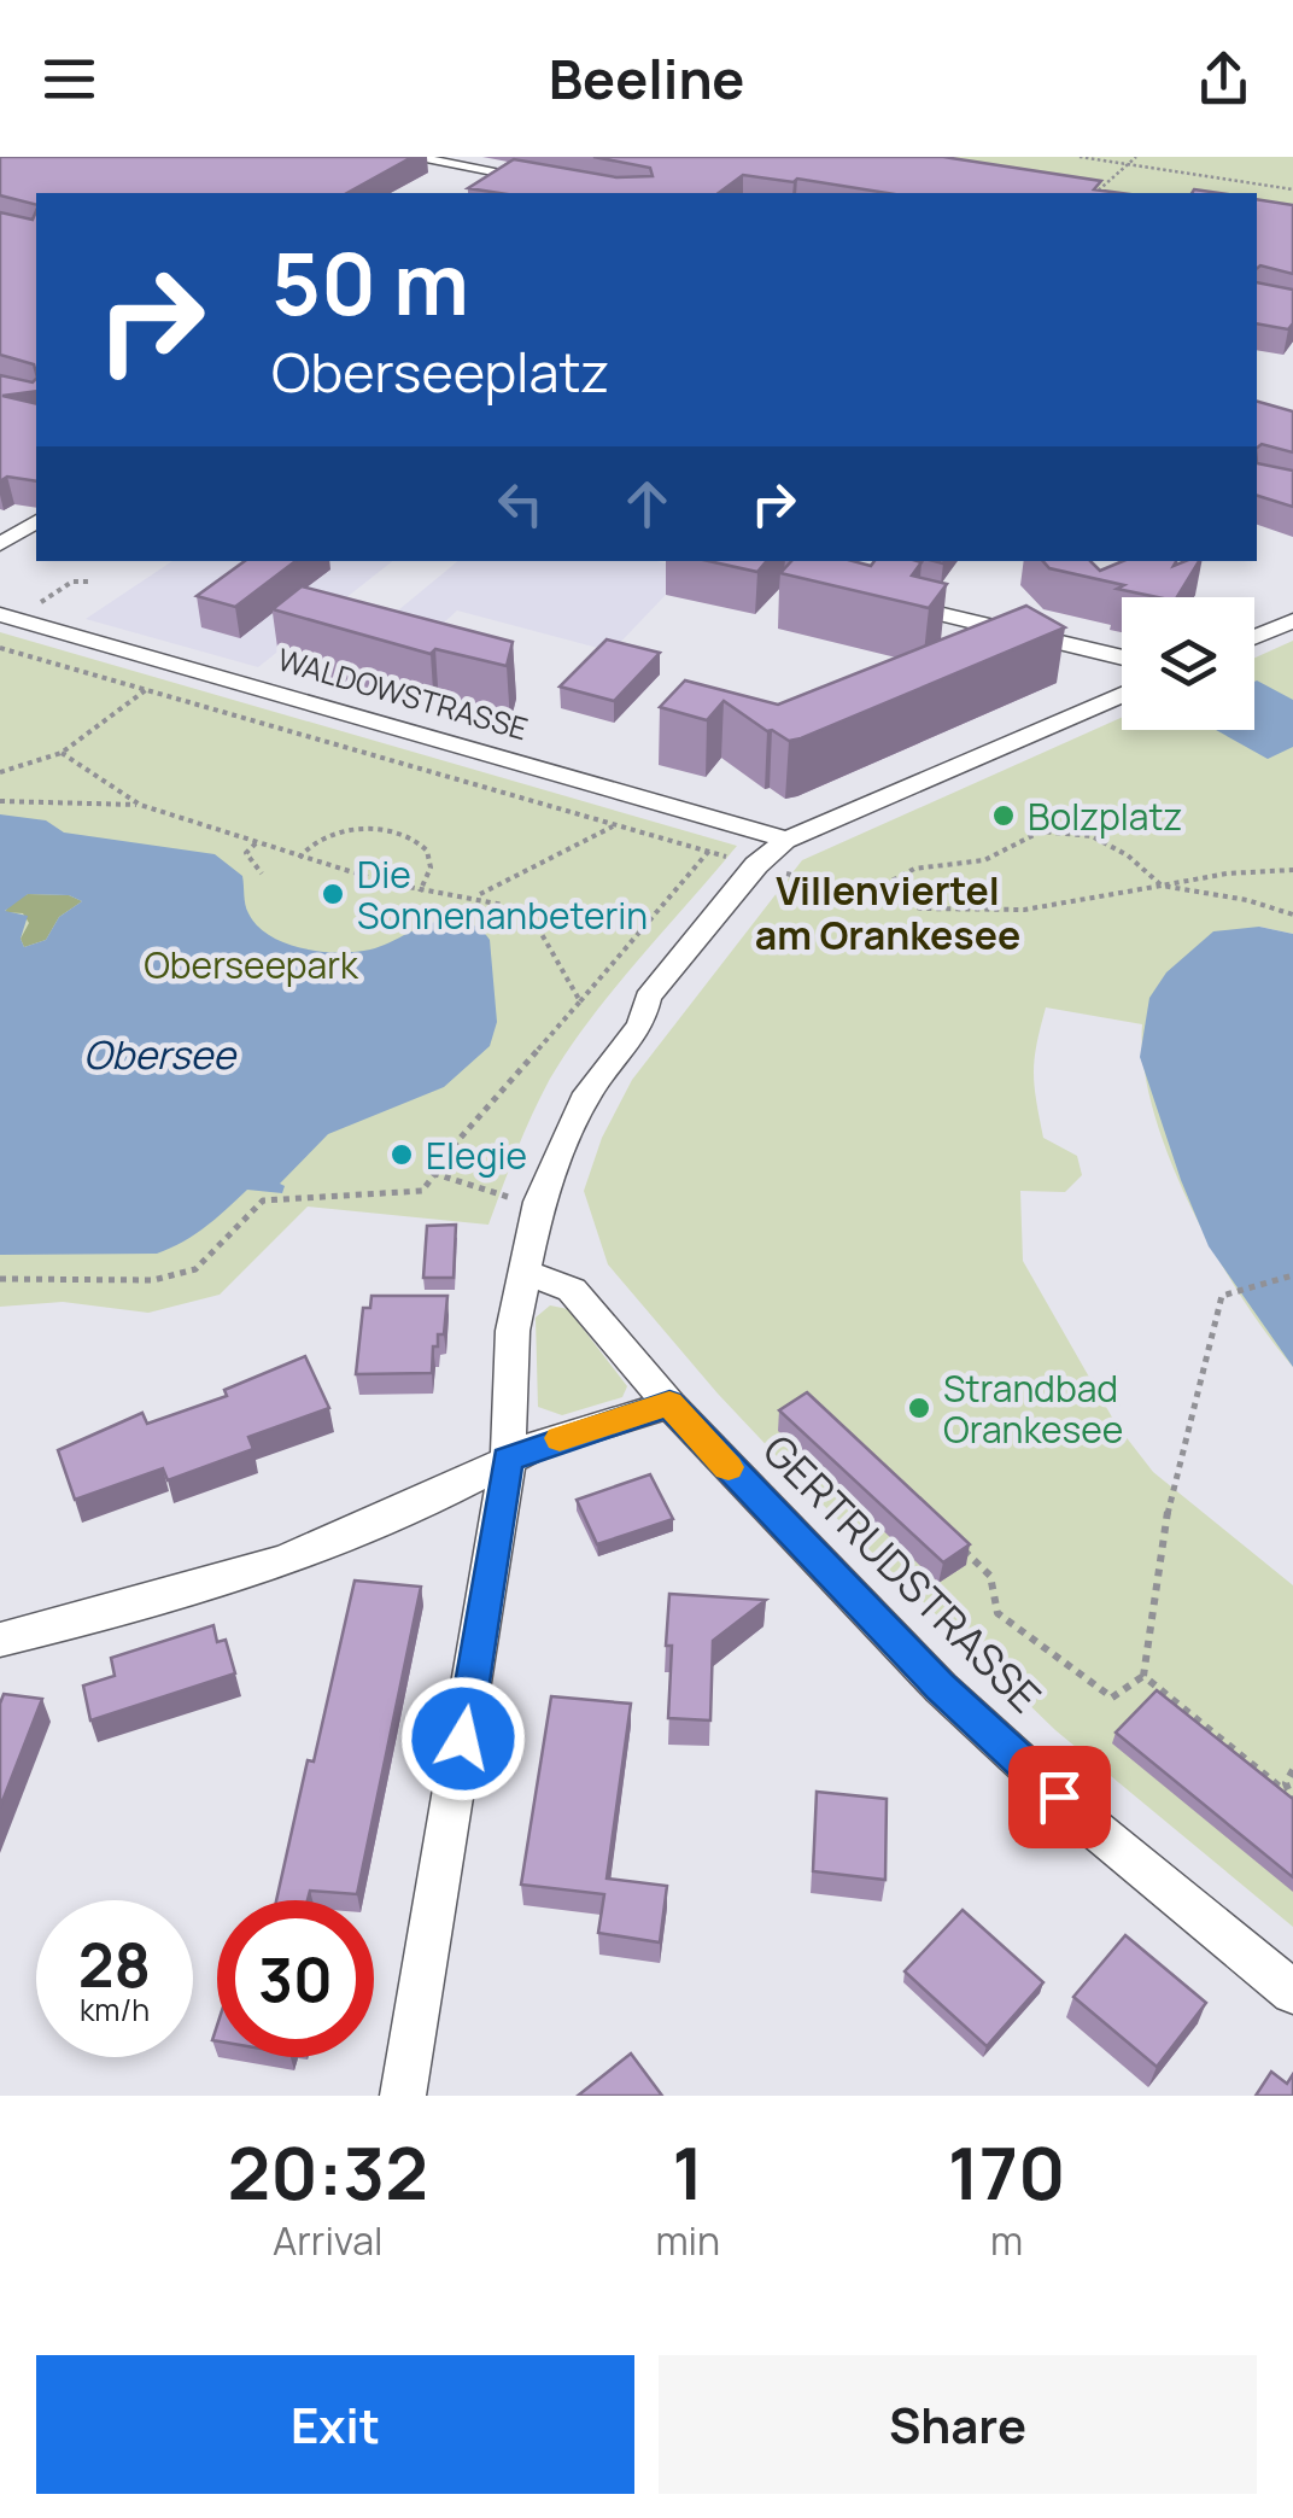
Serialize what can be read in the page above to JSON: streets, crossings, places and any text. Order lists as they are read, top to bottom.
{
  "streets": {
    "street": ["WALDOWSTRASSE", "GERTRUDSTRASSE"]
  },
  "districts": ["Villenviertel am Orankesee"],
  "water": ["Obersee"],
  "parks": ["Oberseepark"],
  "places": [
    "Bolzplatz",
    "Die Sonnenanbeterin",
    "Elegie",
    "Strandbad Orankesee"
  ],
  "page": {
    "header": "Beeline",
    "turn": ["50 m", "Oberseeplatz"],
    "speed": "28 km/h",
    "limit": "30",
    "eta": [
      "20:32",
      "Arrival",
      "1",
      "min",
      "170",
      "m"
    ],
    "buttons": ["Exit", "Share"]
  }
}
